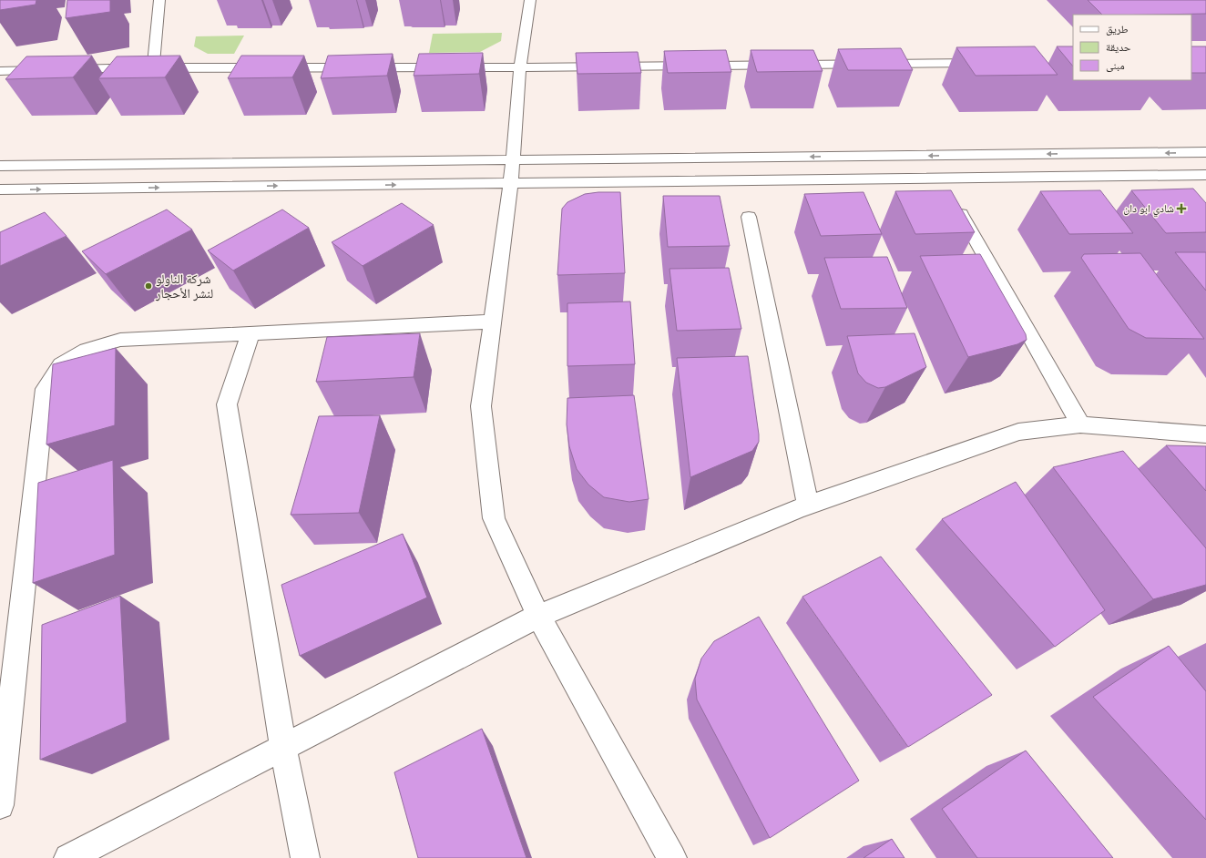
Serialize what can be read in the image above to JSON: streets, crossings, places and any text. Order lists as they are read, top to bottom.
{
  "places": {
    "health": ["شادي ابو دان"],
    "other": ["شركة الناولو لنشر الأحجار"]
  },
  "legend": ["طريق", "حديقة", "مبنى"]
}
